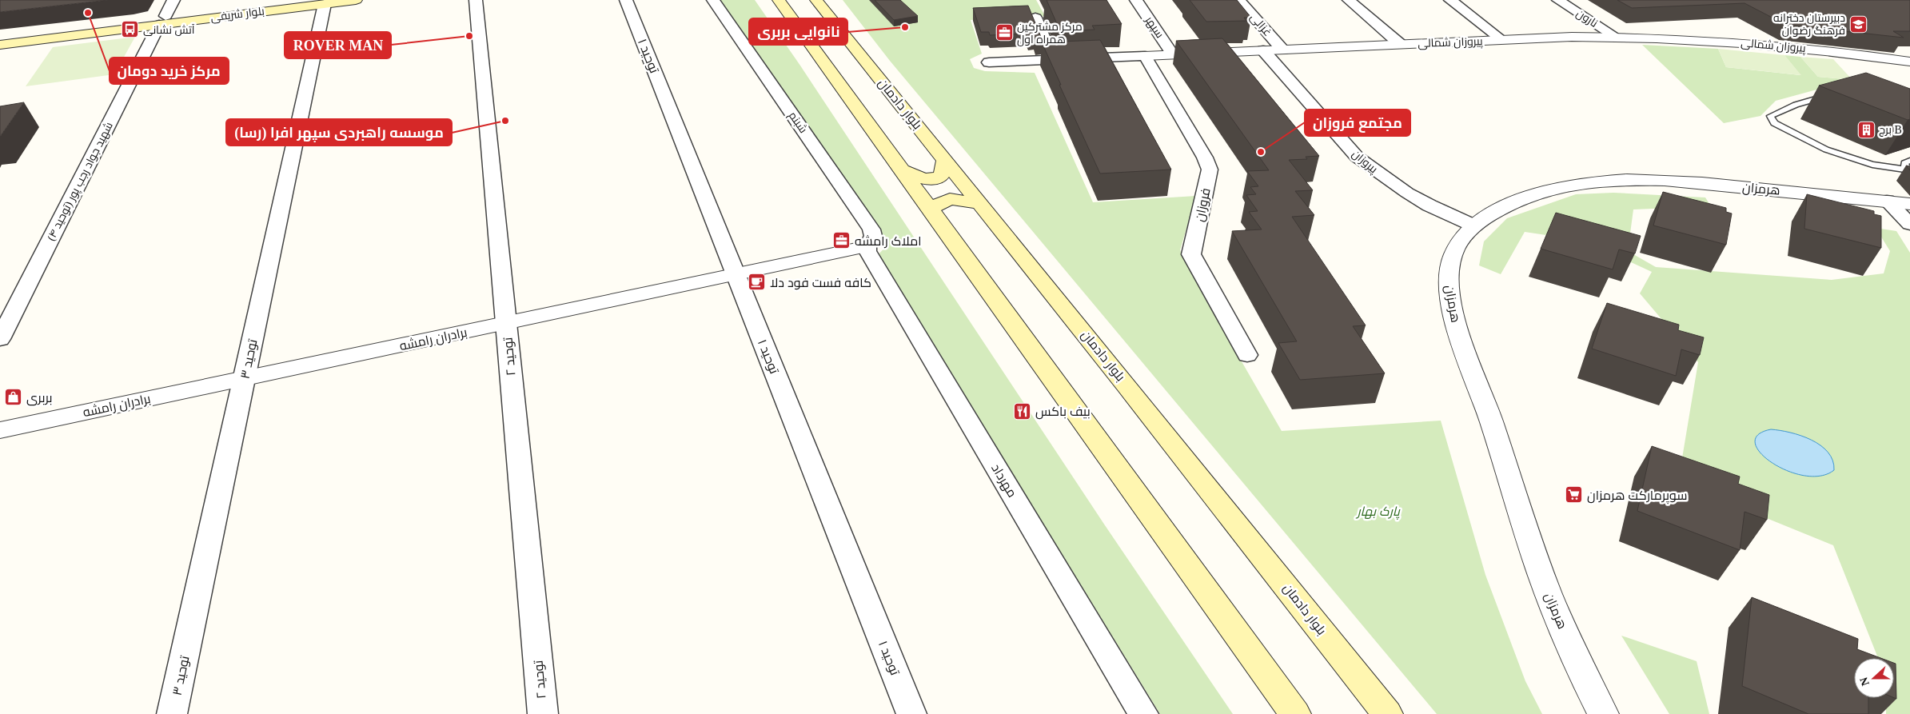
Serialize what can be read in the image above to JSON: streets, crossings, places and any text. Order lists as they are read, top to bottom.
{
  "streets": {
    "main road": ["بلوار شریفی", "بلوار دادمان"],
    "street": [
      "نارون",
      "غزالی",
      "سپهر",
      "پیروزان شمالی",
      "توحید ۱",
      "شبنم",
      "پیروزان",
      "شهید جواد رجب پور (توحید ۴)",
      "هرمزان",
      "فروزان",
      "برادران رامشه",
      "توحید ۲",
      "توحید ۳",
      "مهرداد"
    ]
  },
  "crossings": [
    ["بلوار شریفی", "شهید جواد رجب پور (توحید ۴)"],
    ["بلوار شریفی", "توحید ۳"],
    ["نارون", "پیروزان شمالی"],
    ["غزالی", "پیروزان شمالی"],
    ["سپهر", "پیروزان شمالی"],
    ["پیروزان شمالی", "پیروزان"],
    ["پیروزان شمالی", "فروزان"],
    ["توحید ۱", "برادران رامشه"],
    ["شبنم", "برادران رامشه"],
    ["شبنم", "مهرداد"],
    ["پیروزان", "هرمزان"],
    ["برادران رامشه", "توحید ۲"],
    ["برادران رامشه", "توحید ۳"],
    ["برادران رامشه", "مهرداد"]
  ],
  "parks": ["پارک بهار"],
  "places": {
    "other": [
      "مرکز خرید دومان",
      "نانوایی بربری",
      "ROVER MAN",
      "موسسه راهبردی سپهر افرا (رسا)",
      "مجتمع فروزان"
    ],
    "school or university": ["دبیرستان دخترانه فرهنگ رضوان"],
    "bus stop": ["آتش نشانی"],
    "office": ["مرکز مشترکین همراه اول", "املاک رامشه"],
    "building": ["برج B"],
    "cafe": ["کافه فست فود دلا"],
    "shop": ["بربری"],
    "restaurant": ["بیف باکس"],
    "supermarket": ["سوپرمارکت هرمزان"]
  },
  "north": "left"
}
